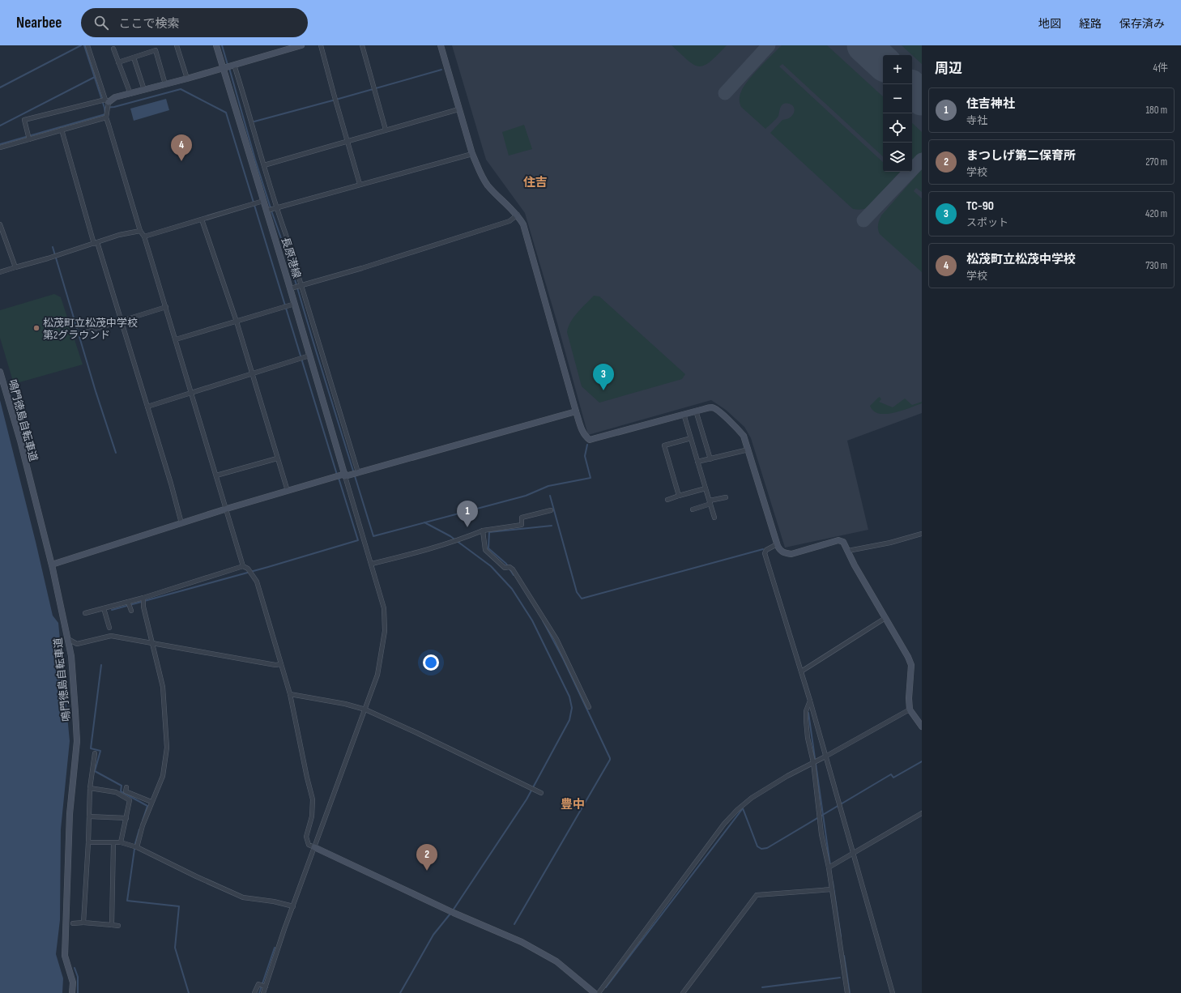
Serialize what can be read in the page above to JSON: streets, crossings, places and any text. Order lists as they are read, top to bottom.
{
  "streets": {
    "street": ["長原港線", "鳴門徳島自転車道"]
  },
  "districts": ["住吉", "豊中"],
  "places": ["松茂町立松茂中学校 第2グラウンド"],
  "page": {
    "header": "Nearbee",
    "search": "ここで検索",
    "nav": ["地図", "経路", "保存済み"],
    "heading": ["周辺", "4件"],
    "map_buttons": ["+", "−"],
    "list": [
      {
        "mark": "1",
        "name": "住吉神社",
        "note": "寺社",
        "value": "180 m"
      },
      {
        "mark": "2",
        "name": "まつしげ第二保育所",
        "note": "学校",
        "value": "270 m"
      },
      {
        "mark": "3",
        "name": "TC-90",
        "note": "スポット",
        "value": "420 m"
      },
      {
        "mark": "4",
        "name": "松茂町立松茂中学校",
        "note": "学校",
        "value": "730 m"
      }
    ],
    "pins": [
      "4",
      "3",
      "1",
      "2"
    ]
  }
}
